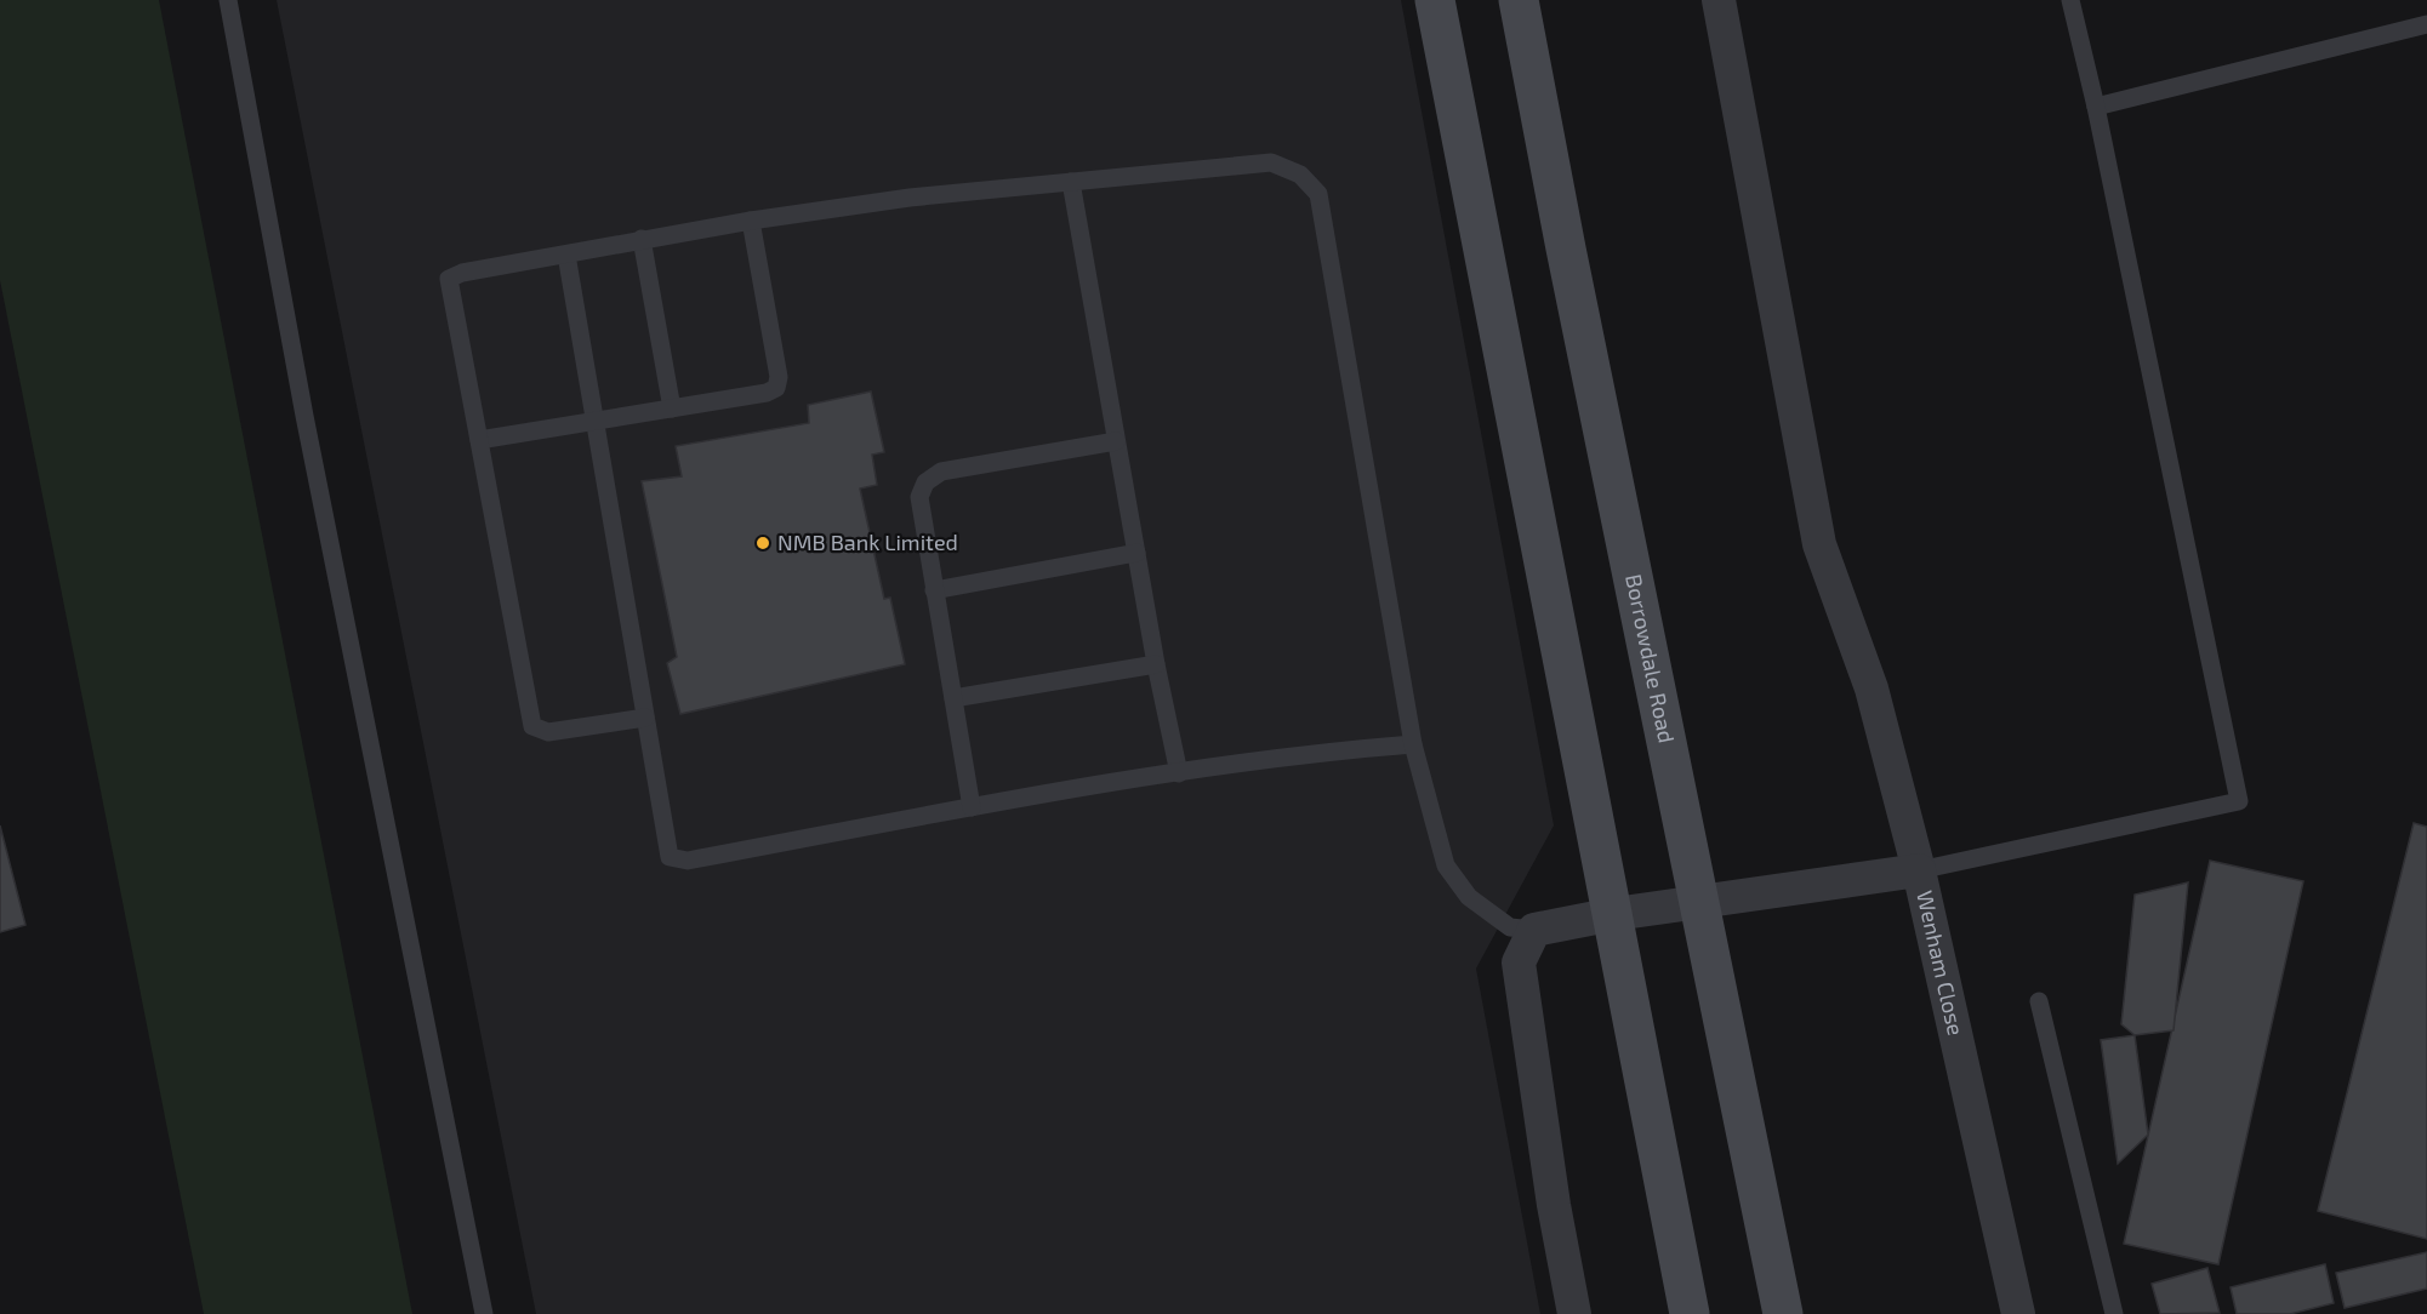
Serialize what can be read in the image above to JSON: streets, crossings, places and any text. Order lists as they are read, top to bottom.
{
  "streets": {
    "main road": ["Borrowdale Road"],
    "street": ["Wenham Close"]
  },
  "crossings": [
    ["Borrowdale Road", "Wenham Close"]
  ],
  "places": ["NMB Bank Limited"]
}
